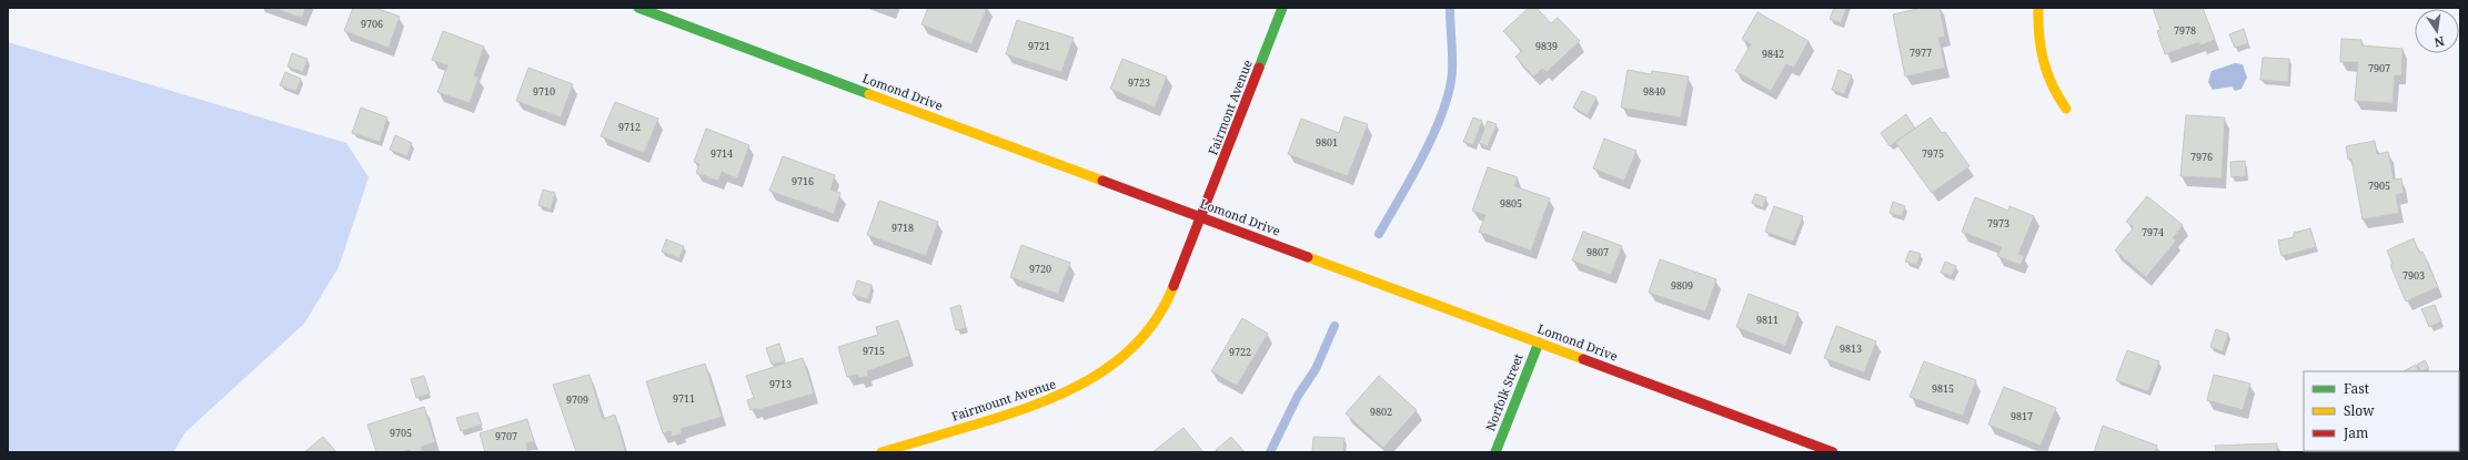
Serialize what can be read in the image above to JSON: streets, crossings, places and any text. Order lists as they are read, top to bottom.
{
  "streets": {
    "main road": [
      "Lomond Drive",
      "Fairmont Avenue",
      "Norfolk Street",
      "Fairmount Avenue"
    ]
  },
  "crossings": [
    ["Lomond Drive", "Fairmont Avenue"],
    ["Lomond Drive", "Norfolk Street"],
    ["Lomond Drive", "Fairmount Avenue"],
    ["Fairmont Avenue", "Fairmount Avenue"]
  ],
  "house_numbers": [
    "9706",
    "7978",
    "9721",
    "9839",
    "7977",
    "9842",
    "7907",
    "9723",
    "9710",
    "9840",
    "9712",
    "9801",
    "9714",
    "7975",
    "7976",
    "9716",
    "7905",
    "9805",
    "7973",
    "9718",
    "7974",
    "9807",
    "9720",
    "7903",
    "9809",
    "9811",
    "9813",
    "9715",
    "9722",
    "9713",
    "9815",
    "9711",
    "9709",
    "9802",
    "9817",
    "9705",
    "9707"
  ],
  "legend": ["Fast", "Slow", "Jam"],
  "north": "bottom"
}
